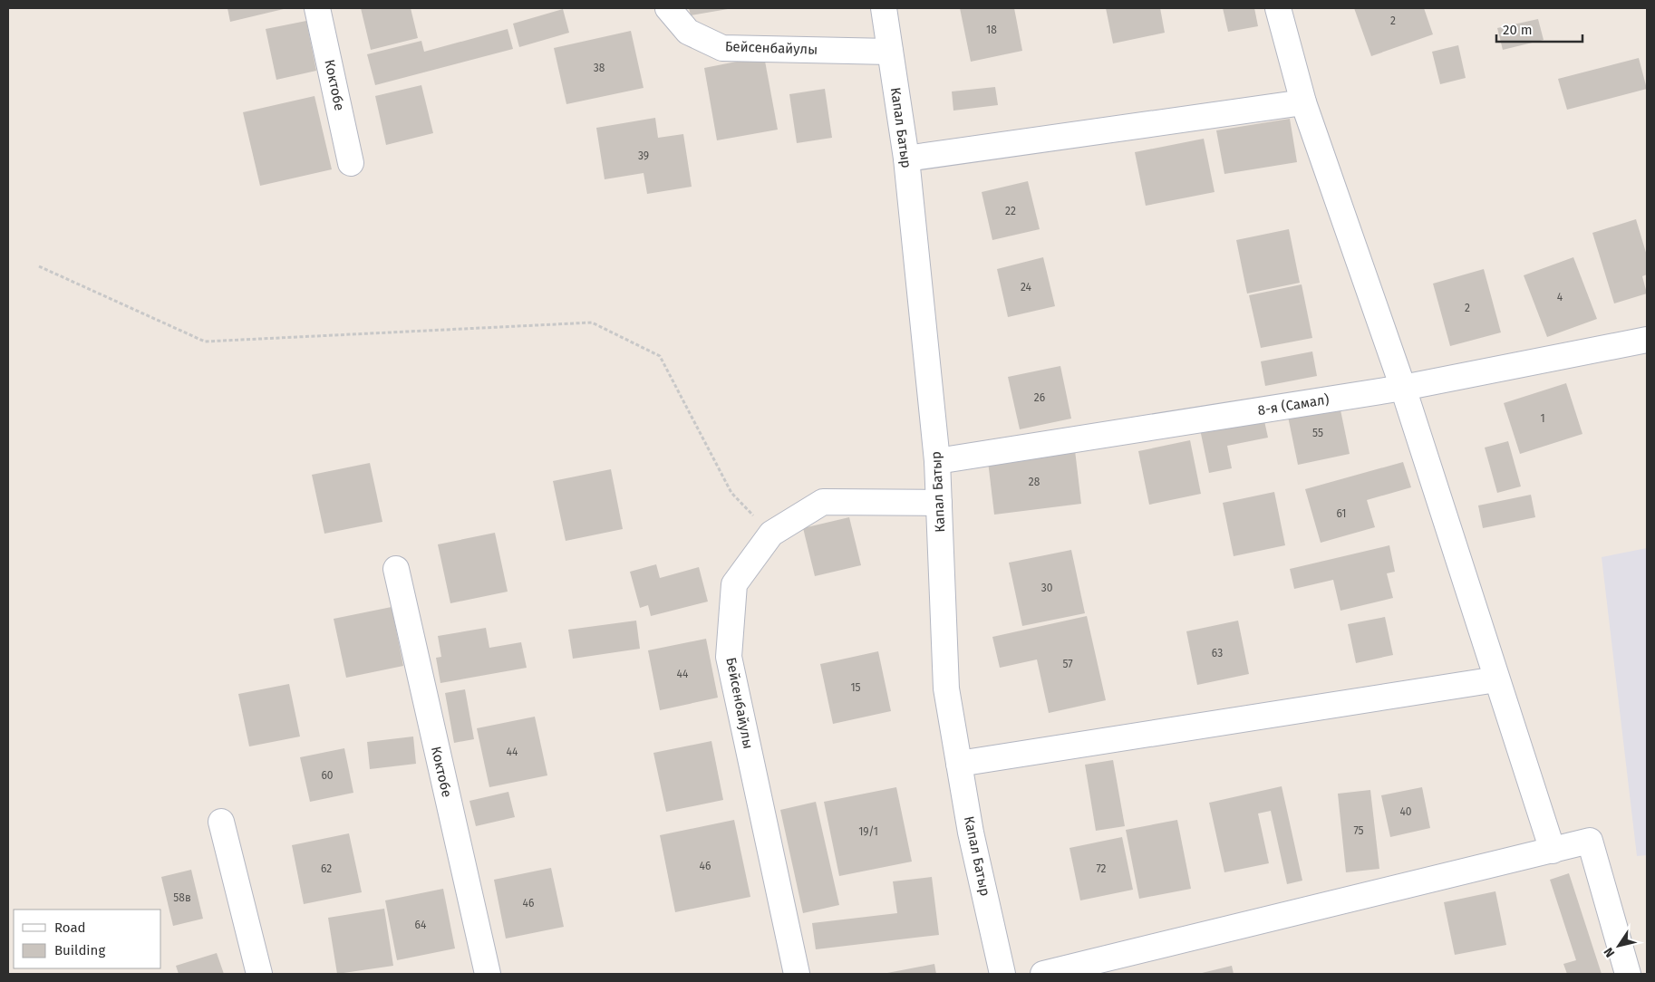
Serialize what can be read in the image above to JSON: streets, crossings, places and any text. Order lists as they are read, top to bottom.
{
  "streets": {
    "street": [
      "Бейсенбайулы",
      "Коктобе",
      "Капал Батыр",
      "8-я (Самал)"
    ]
  },
  "crossings": [
    ["Бейсенбайулы", "Капал Батыр"],
    ["Капал Батыр", "8-я (Самал)"]
  ],
  "house_numbers": [
    "2",
    "18",
    "38",
    "39",
    "22",
    "24",
    "4",
    "2",
    "26",
    "1",
    "55",
    "28",
    "61",
    "30",
    "63",
    "57",
    "44",
    "15",
    "44",
    "60",
    "40",
    "75",
    "19/1",
    "46",
    "62",
    "72",
    "58в",
    "46",
    "64"
  ],
  "legend": ["Road", "Building"],
  "scale_bar": "20 m",
  "north": "bottom left"
}
